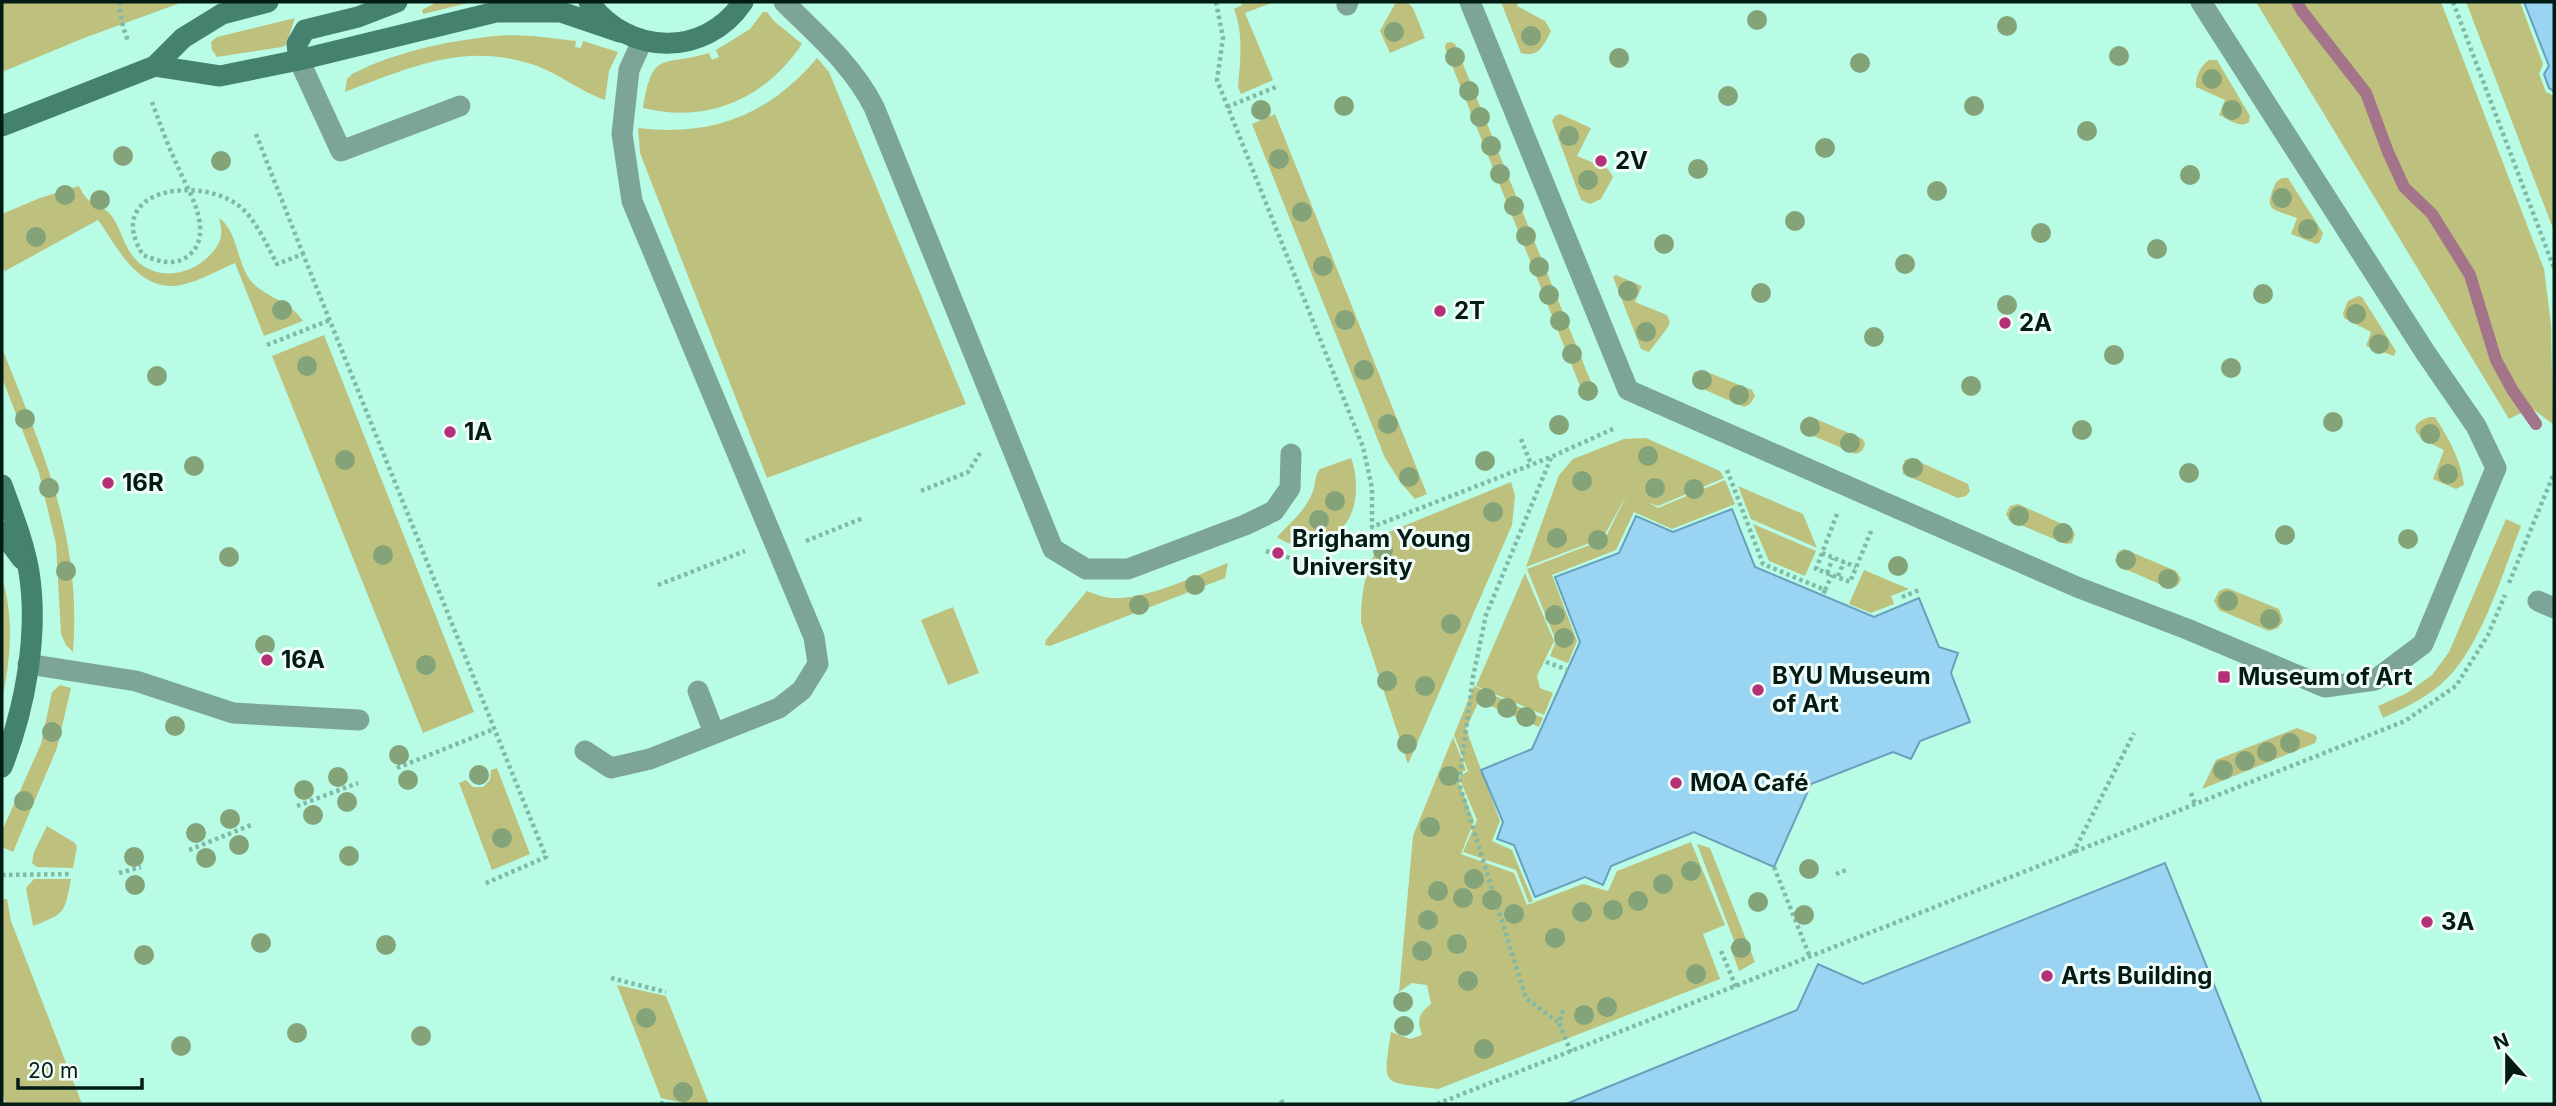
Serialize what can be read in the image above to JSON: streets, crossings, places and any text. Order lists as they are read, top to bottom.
{
  "places": {
    "other": [
      "2V",
      "2T",
      "2A",
      "1A",
      "16R",
      "Brigham Young University",
      "16A",
      "BYU Museum of Art",
      "MOA Café",
      "3A",
      "Arts Building"
    ],
    "transit": ["Museum of Art"]
  },
  "scale_bar": "20 m",
  "north": "top"
}
